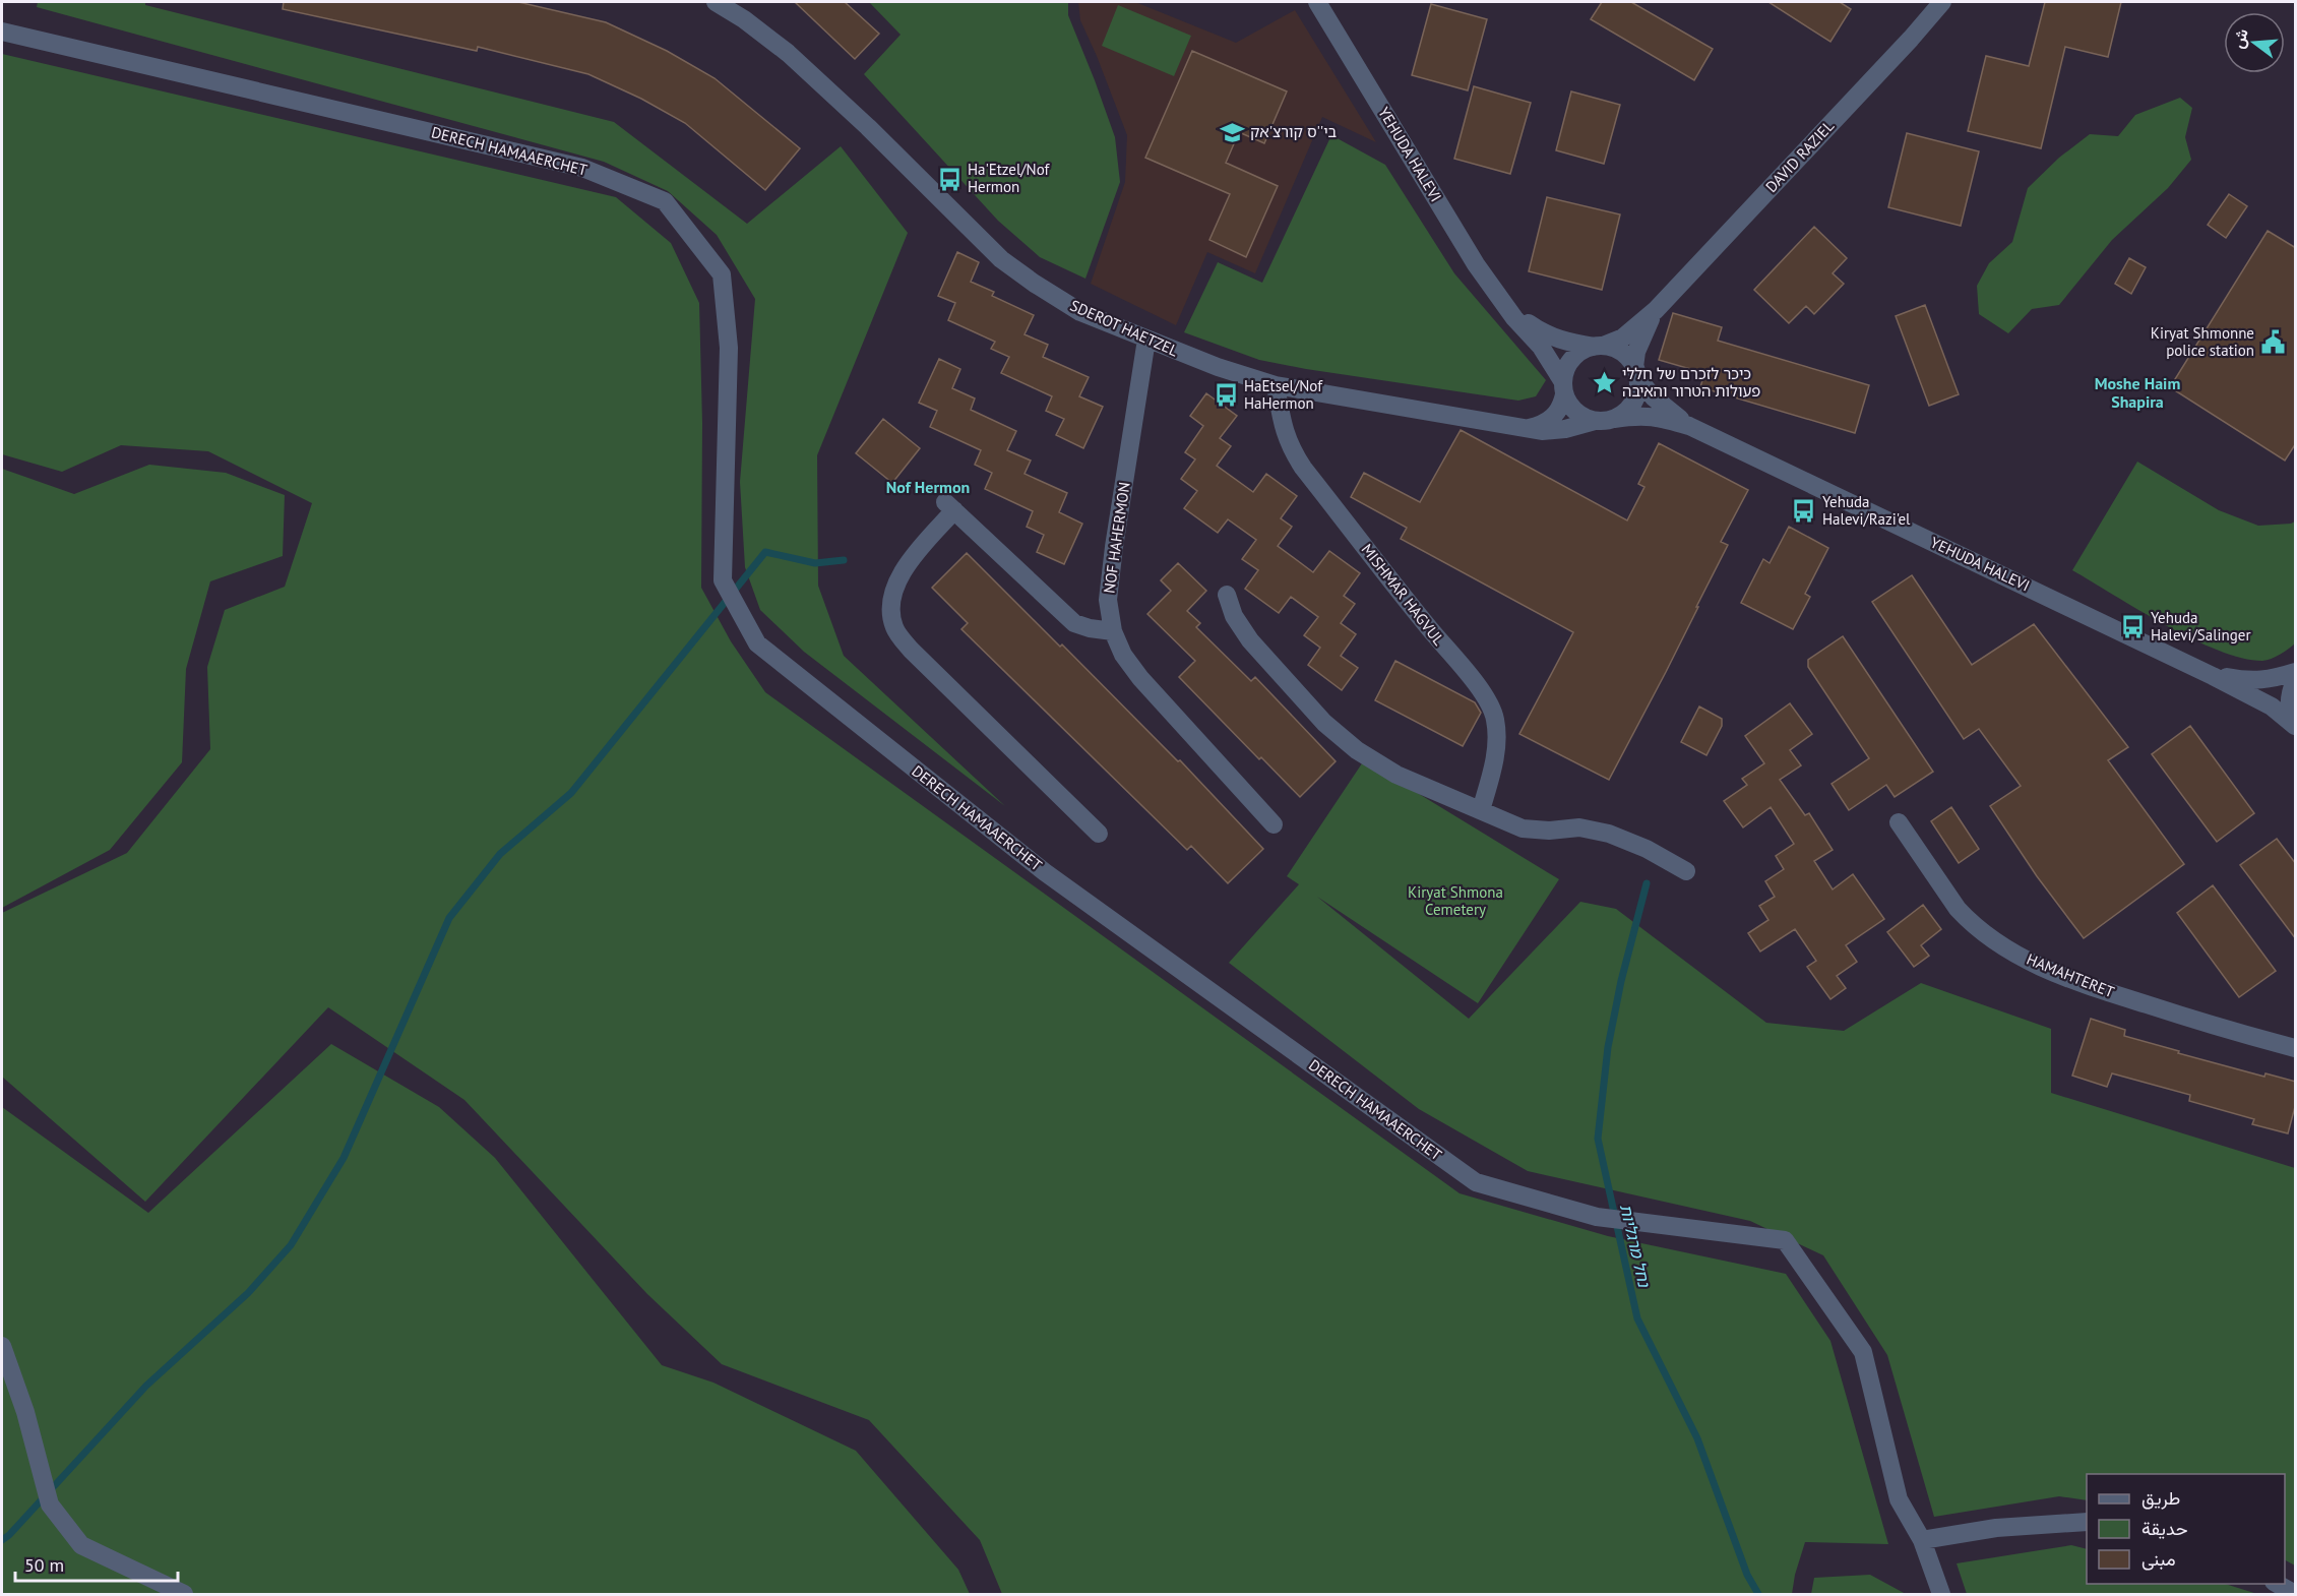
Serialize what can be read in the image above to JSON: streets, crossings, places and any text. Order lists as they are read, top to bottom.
{
  "streets": {
    "street": [
      "DERECH HAMAAERCHET",
      "YEHUDA HALEVI",
      "DAVID RAZIEL",
      "SDEROT HAETZEL",
      "NOF HAHERMON",
      "MISHMAR HAGVUL",
      "HAMAHTERET"
    ]
  },
  "crossings": [
    ["YEHUDA HALEVI", "DAVID RAZIEL"],
    ["YEHUDA HALEVI", "SDEROT HAETZEL"],
    ["DAVID RAZIEL", "SDEROT HAETZEL"],
    ["SDEROT HAETZEL", "NOF HAHERMON"],
    ["SDEROT HAETZEL", "MISHMAR HAGVUL"]
  ],
  "districts": ["Moshe Haim Shapira", "Nof Hermon"],
  "water": ["נחל מרגליות"],
  "parks": ["Kiryat Shmona Cemetery"],
  "places": {
    "school or university": ["בי''ס קורצ'אק"],
    "bus stop": [
      "Ha'Etzel/Nof Hermon",
      "HaEtsel/Nof HaHermon",
      "Yehuda Halevi/Razi'el",
      "Yehuda Halevi/Salinger"
    ],
    "public building": ["Kiryat Shmonne police station"],
    "place": ["כיכר לזכרם של חללי פעולות הטרור והאיבה"]
  },
  "legend": ["طريق", "حديقة", "مبنى"],
  "scale_bar": "50 m",
  "north": "left"
}
